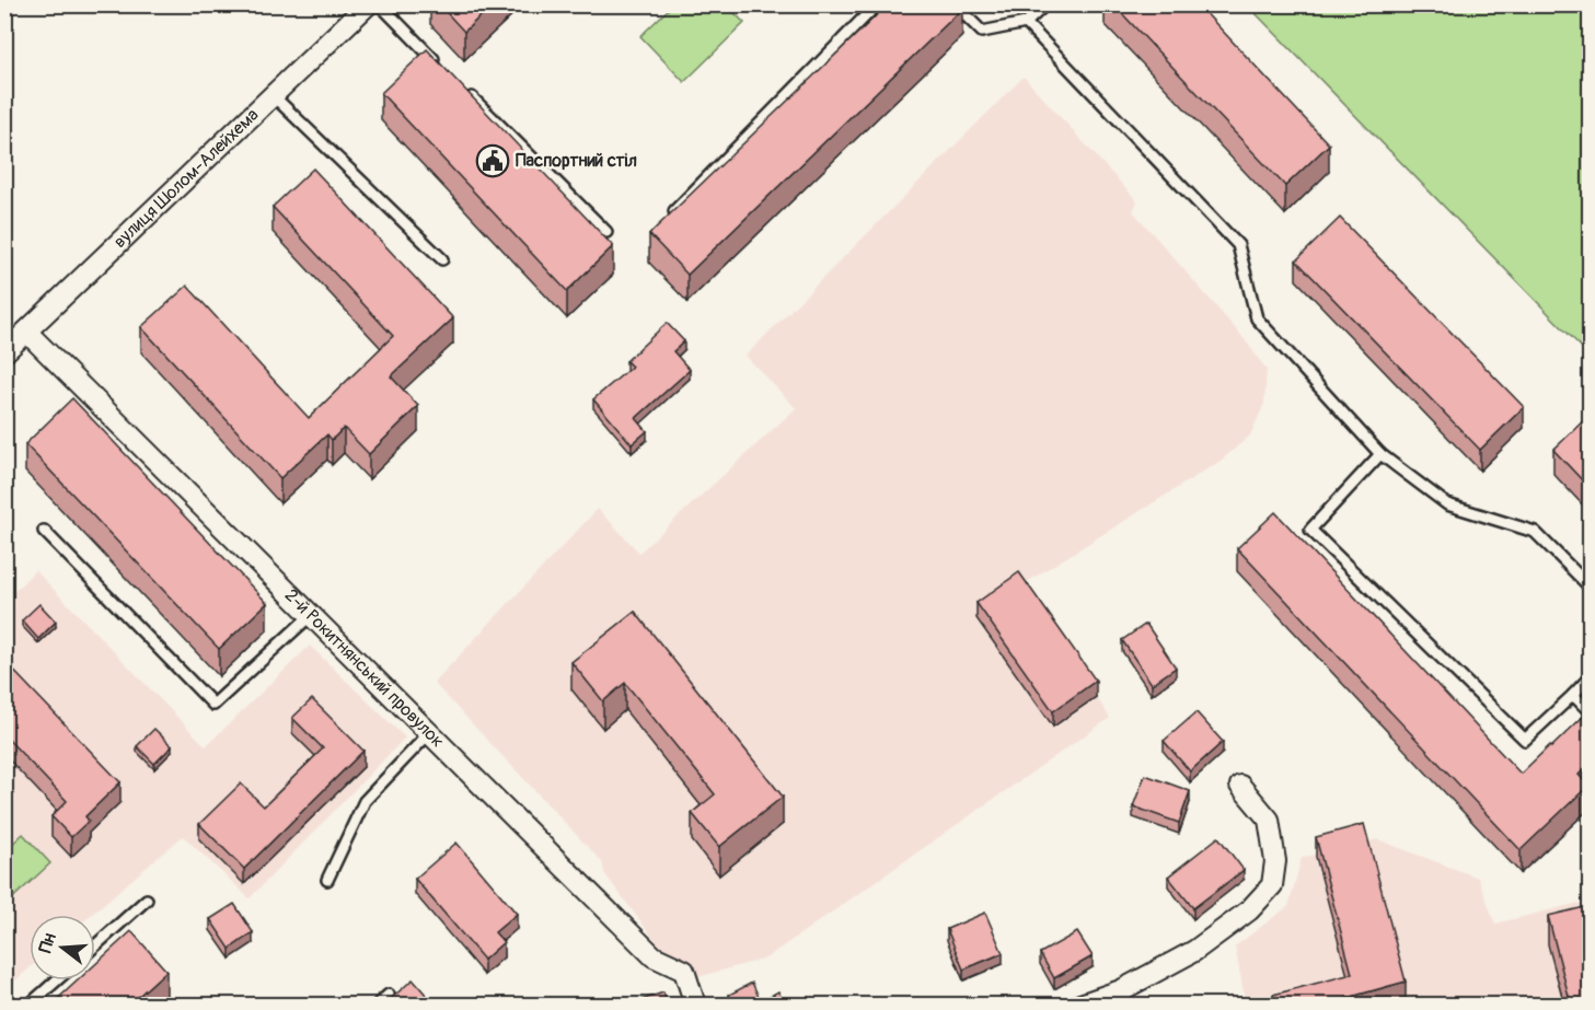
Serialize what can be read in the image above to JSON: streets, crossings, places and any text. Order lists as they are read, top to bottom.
{
  "streets": {
    "street": ["вулиця Шолом-Алейхема", "2-й Рокитнянський провулок"]
  },
  "crossings": [
    ["вулиця Шолом-Алейхема", "2-й Рокитнянський провулок"]
  ],
  "places": {
    "public building": ["Паспортний стіл"]
  },
  "north": "left"
}
